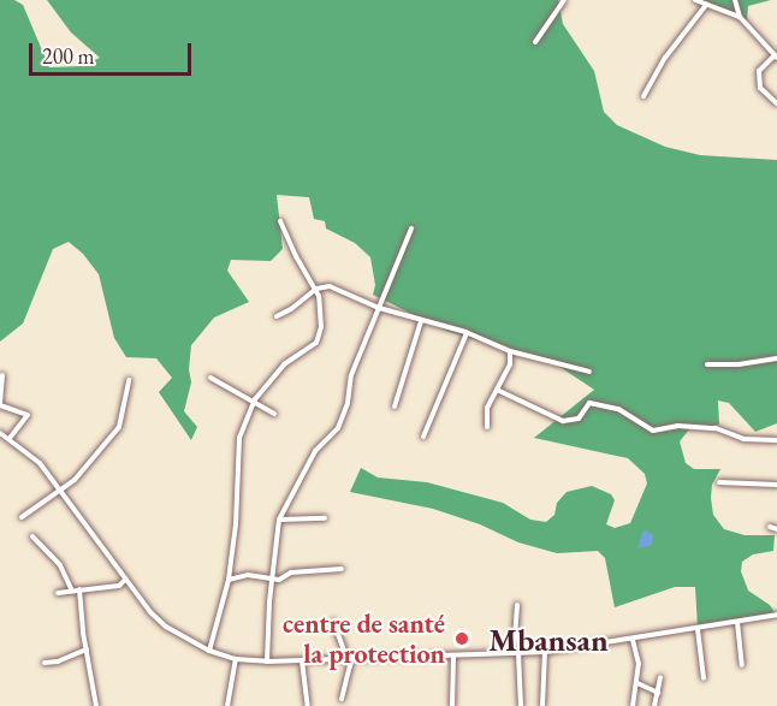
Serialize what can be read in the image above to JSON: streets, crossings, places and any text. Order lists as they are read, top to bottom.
{
  "districts": ["Mbansan"],
  "places": ["centre de santé la protection"],
  "scale_bar": "200 m"
}
